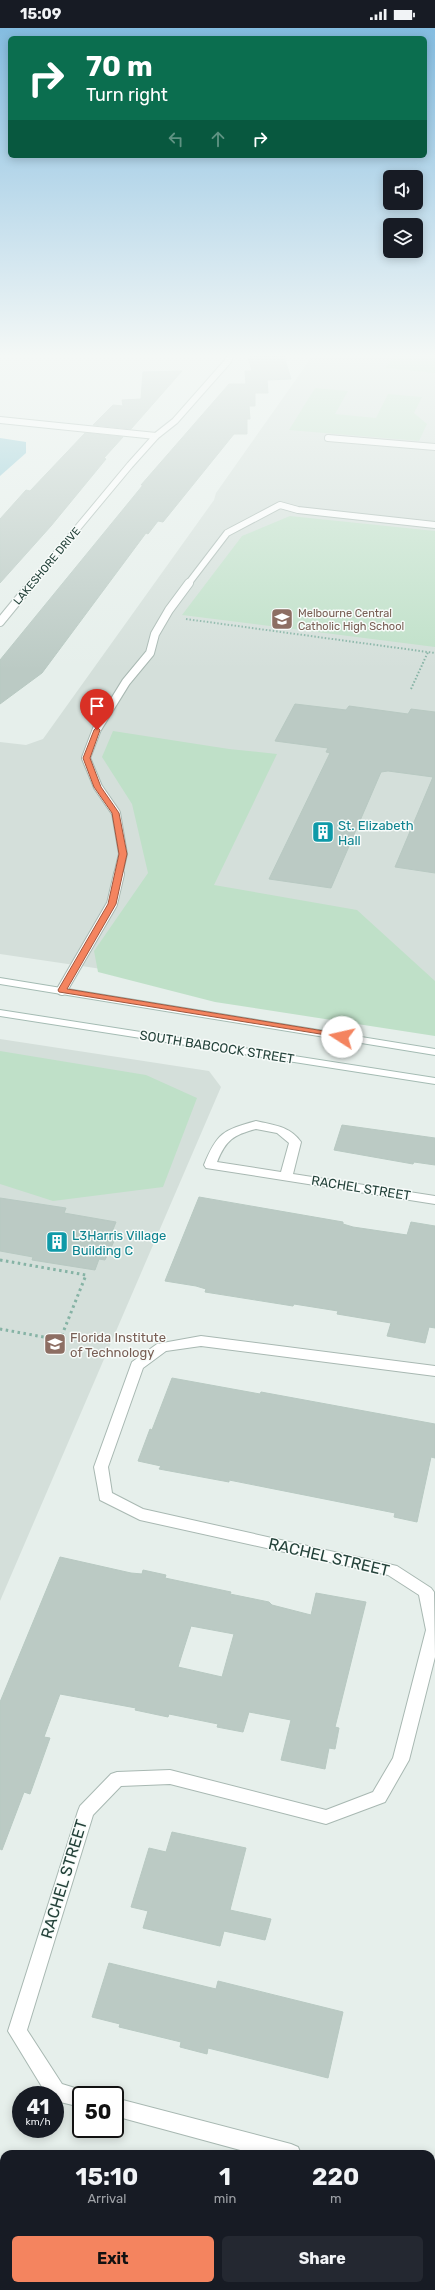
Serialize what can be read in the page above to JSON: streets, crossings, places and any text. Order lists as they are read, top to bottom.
{
  "streets": {
    "street": ["SOUTH BABCOCK STREET", "RACHEL STREET"],
    "lane": ["LAKESHORE DRIVE"]
  },
  "places": {
    "school or university": ["Melbourne Central Catholic High School", "Florida Institute of Technology"],
    "building": ["St. Elizabeth Hall", "L3Harris Village Building C"]
  },
  "page": {
    "status": "15:09",
    "turn": ["70 m", "Turn right"],
    "speed": "41 km/h",
    "limit": "50",
    "eta": [
      "15:10",
      "Arrival",
      "1",
      "min",
      "220",
      "m"
    ],
    "buttons": ["Exit", "Share"]
  }
}
